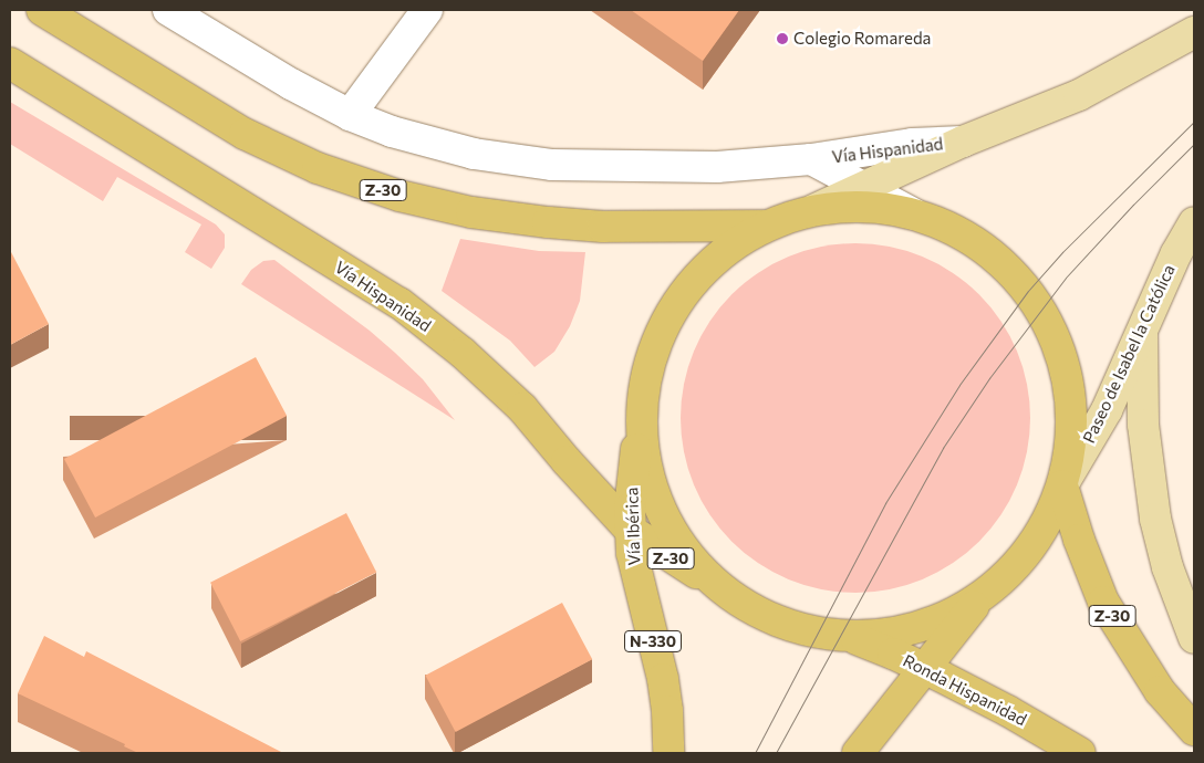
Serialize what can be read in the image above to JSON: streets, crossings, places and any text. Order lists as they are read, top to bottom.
{
  "streets": {
    "highway": [
      "Vía Hispanidad",
      "Z-30",
      "Vía Ibérica",
      "N-330",
      "Ronda Hispanidad"
    ],
    "main road": ["Paseo de Isabel la Católica"]
  },
  "crossings": [
    ["Vía Hispanidad", "Vía Ibérica"],
    ["Vía Hispanidad", "Ronda Hispanidad"],
    ["Z-30", "Paseo de Isabel la Católica"]
  ],
  "places": ["Colegio Romareda"]
}
